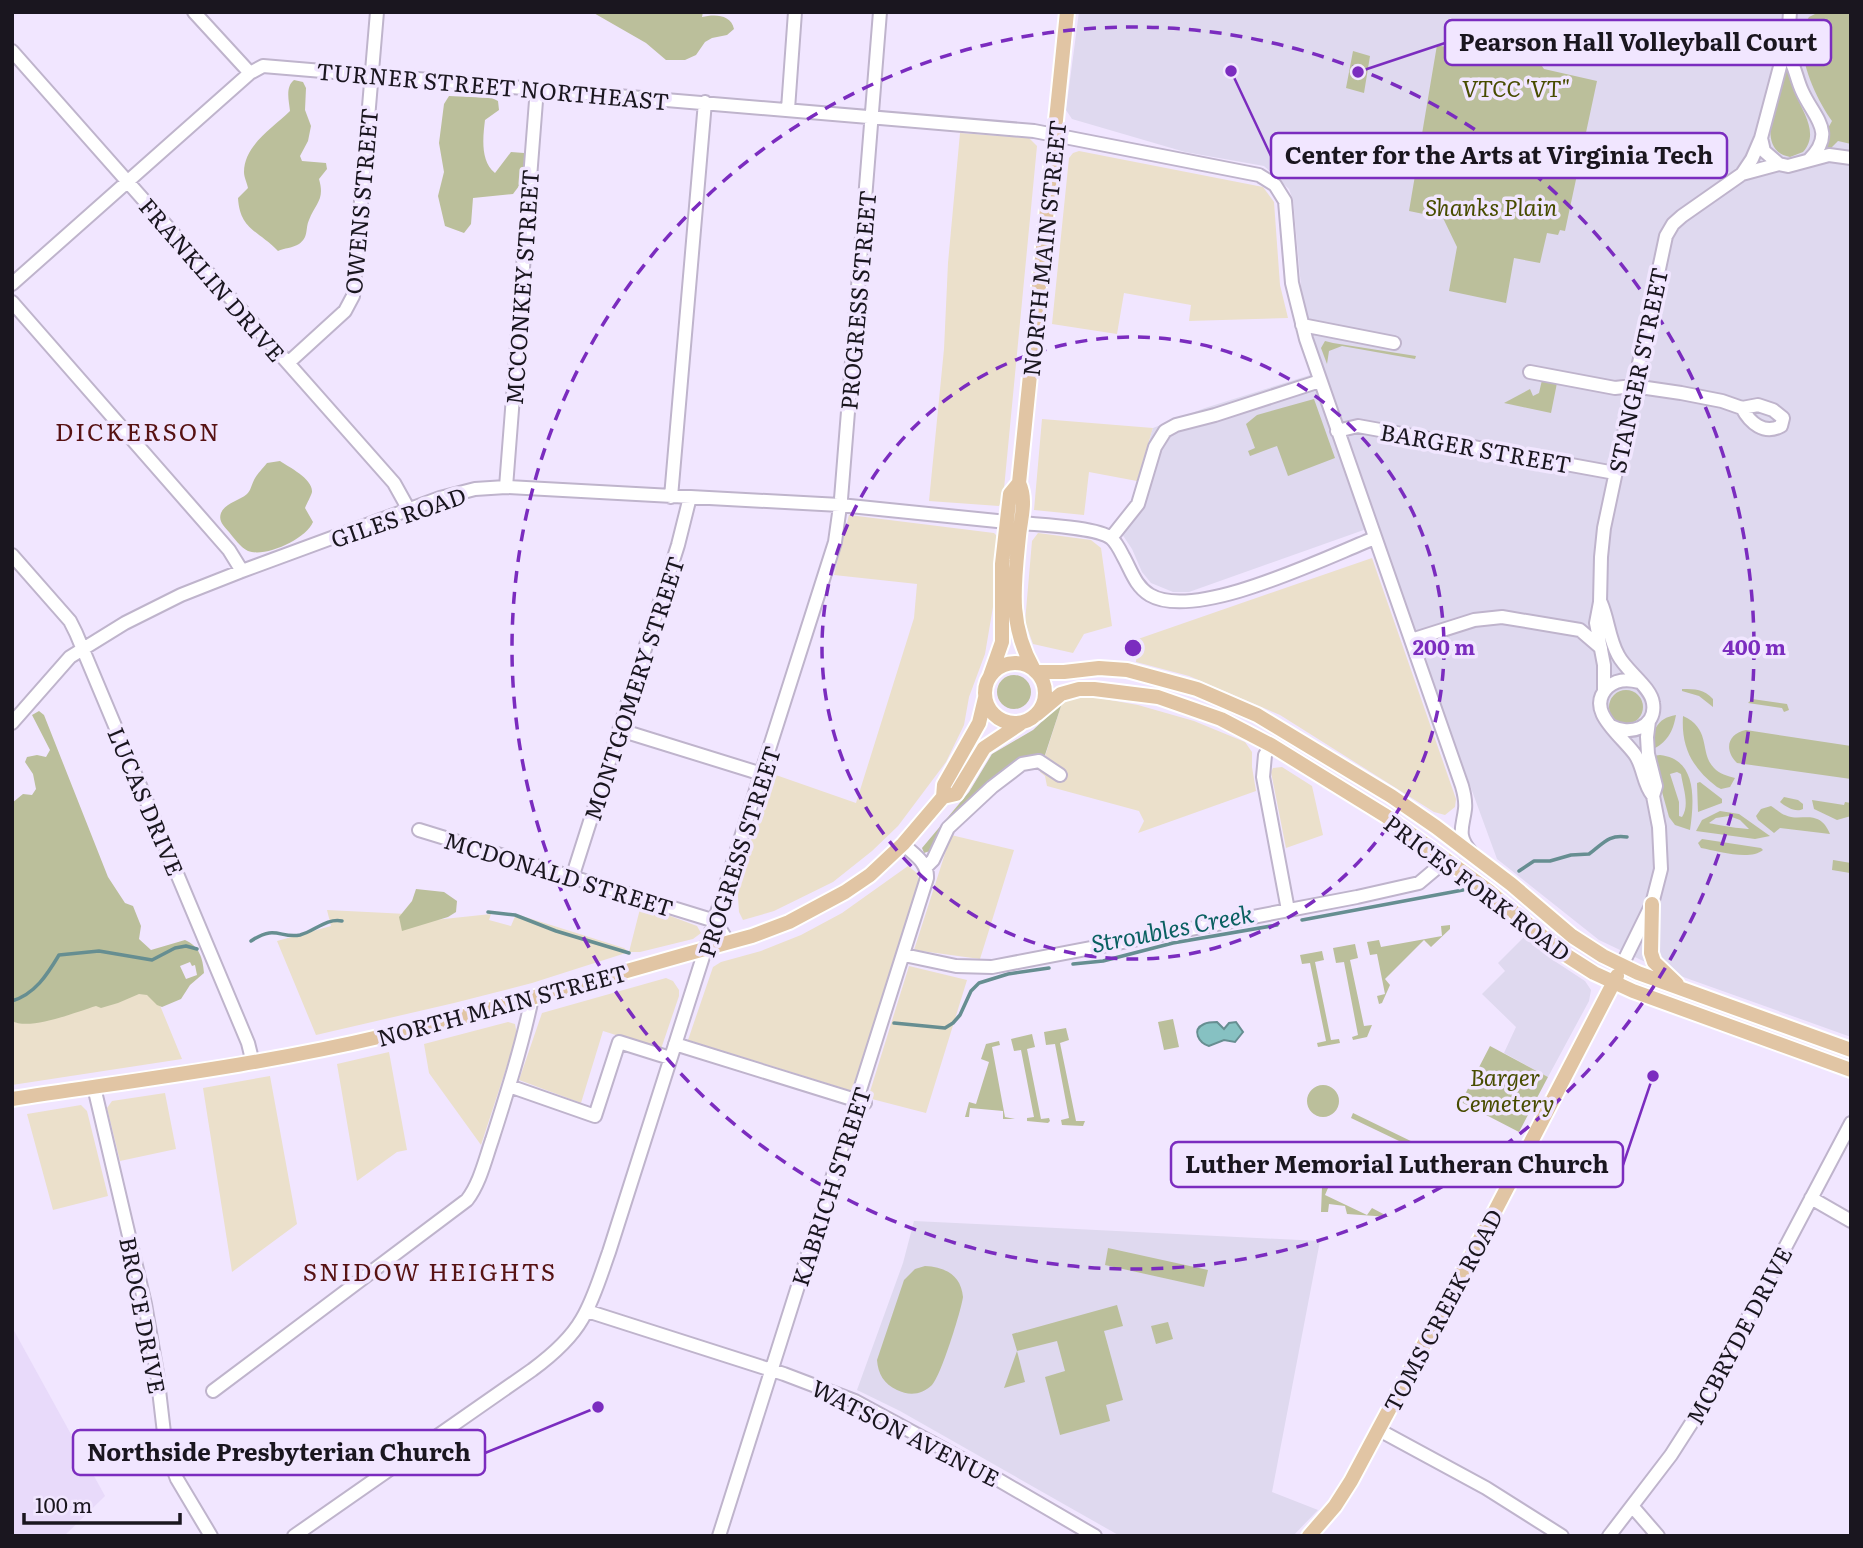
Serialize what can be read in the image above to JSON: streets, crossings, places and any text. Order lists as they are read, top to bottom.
{
  "streets": {
    "main road": ["NORTH MAIN STREET", "PRICES FORK ROAD", "TOMS CREEK ROAD"],
    "street": [
      "TURNER STREET NORTHEAST",
      "OWENS STREET",
      "FRANKLIN DRIVE",
      "MCCONKEY STREET",
      "PROGRESS STREET",
      "STANGER STREET",
      "BARGER STREET",
      "GILES ROAD",
      "MONTGOMERY STREET",
      "LUCAS DRIVE",
      "MCDONALD STREET",
      "KABRICH STREET",
      "BROCE DRIVE",
      "MCBRYDE DRIVE",
      "WATSON AVENUE"
    ]
  },
  "crossings": [
    ["TURNER STREET NORTHEAST", "OWENS STREET"],
    ["TURNER STREET NORTHEAST", "NORTH MAIN STREET"],
    ["TURNER STREET NORTHEAST", "MCCONKEY STREET"],
    ["TURNER STREET NORTHEAST", "PROGRESS STREET"],
    ["TURNER STREET NORTHEAST", "BARGER STREET"],
    ["OWENS STREET", "FRANKLIN DRIVE"],
    ["NORTH MAIN STREET", "PROGRESS STREET"],
    ["NORTH MAIN STREET", "GILES ROAD"],
    ["NORTH MAIN STREET", "LUCAS DRIVE"],
    ["NORTH MAIN STREET", "PRICES FORK ROAD"],
    ["NORTH MAIN STREET", "BROCE DRIVE"],
    ["FRANKLIN DRIVE", "GILES ROAD"],
    ["MCCONKEY STREET", "GILES ROAD"],
    ["PROGRESS STREET", "GILES ROAD"],
    ["PROGRESS STREET", "MCDONALD STREET"],
    ["PROGRESS STREET", "WATSON AVENUE"],
    ["STANGER STREET", "BARGER STREET"],
    ["GILES ROAD", "MONTGOMERY STREET"],
    ["GILES ROAD", "LUCAS DRIVE"],
    ["MONTGOMERY STREET", "MCDONALD STREET"],
    ["PRICES FORK ROAD", "TOMS CREEK ROAD"],
    ["KABRICH STREET", "WATSON AVENUE"]
  ],
  "districts": ["DICKERSON", "SNIDOW HEIGHTS"],
  "water": ["Stroubles Creek"],
  "parks": ["VTCC 'VT\"", "Shanks Plain", "Barger Cemetery"],
  "places": [
    "Center for the Arts at Virginia Tech",
    "Pearson Hall Volleyball Court",
    "Luther Memorial Lutheran Church",
    "Northside Presbyterian Church"
  ],
  "scale_bar": "100 m",
  "rings": ["200 m", "400 m"]
}
